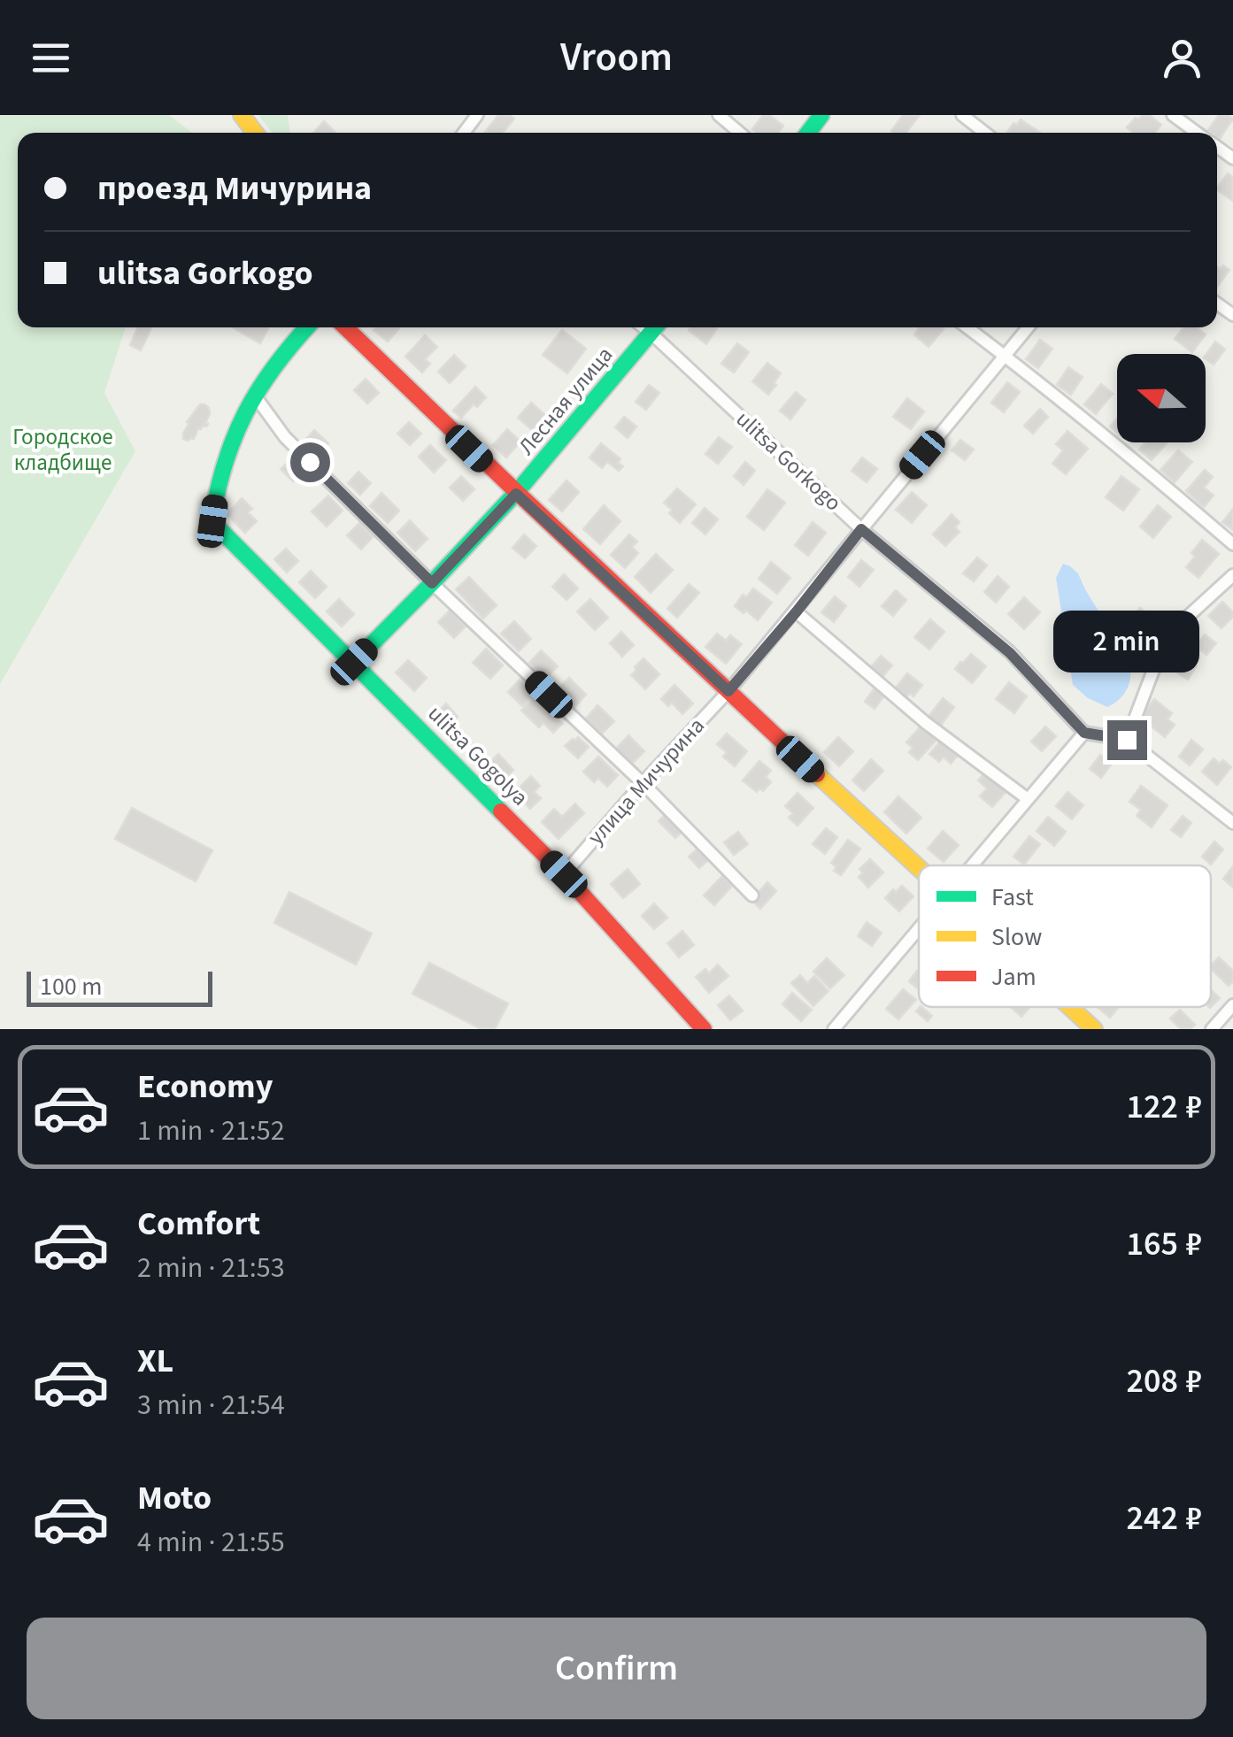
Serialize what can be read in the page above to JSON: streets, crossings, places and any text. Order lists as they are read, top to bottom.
{
  "streets": {
    "street": [
      "Лесная улица",
      "ulitsa Gorkogo",
      "ulitsa Gogolya",
      "улица Мичурина"
    ]
  },
  "crossings": [
    ["Лесная улица", "ulitsa Gorkogo"],
    ["Лесная улица", "ulitsa Gogolya"],
    ["ulitsa Gorkogo", "улица Мичурина"],
    ["ulitsa Gogolya", "улица Мичурина"]
  ],
  "parks": ["Городское кладбище"],
  "legend": ["Fast", "Slow", "Jam"],
  "scale_bar": "100 m",
  "north": "left",
  "page": {
    "header": "Vroom",
    "banner": ["проезд Мичурина", "ulitsa Gorkogo"],
    "bubble": "2 min",
    "scale": "100 m",
    "list": [
      {
        "name": "Economy",
        "note": "1 min · 21:52",
        "value": "122 ₽"
      },
      {
        "name": "Comfort",
        "note": "2 min · 21:53",
        "value": "165 ₽"
      },
      {
        "name": "XL",
        "note": "3 min · 21:54",
        "value": "208 ₽"
      },
      {
        "name": "Moto",
        "note": "4 min · 21:55",
        "value": "242 ₽"
      }
    ],
    "buttons": "Confirm"
  }
}
